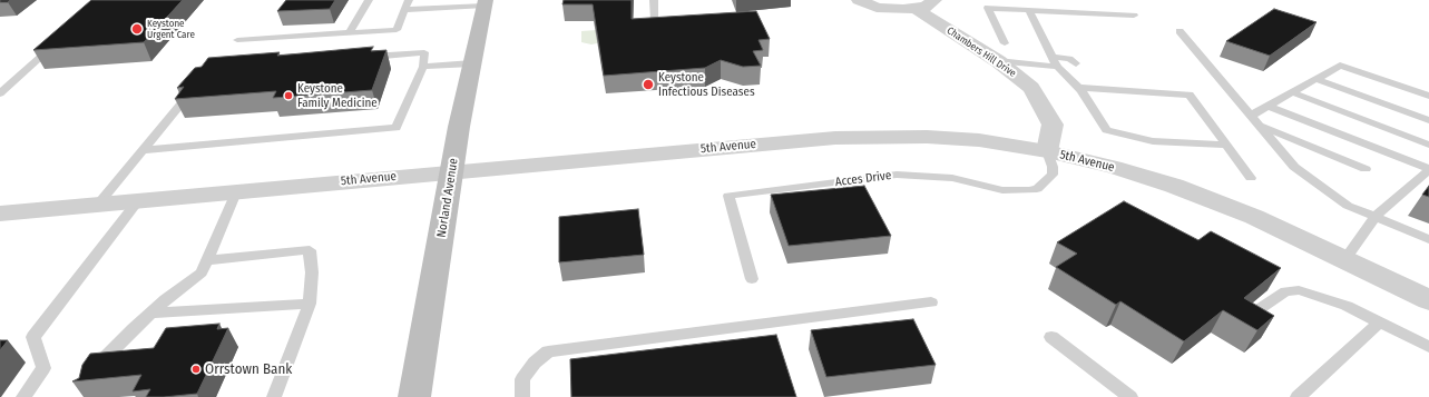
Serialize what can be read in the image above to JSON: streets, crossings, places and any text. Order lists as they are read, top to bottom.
{
  "streets": {
    "main road": ["Norland Avenue"],
    "street": ["Chambers Hill Drive", "5th Avenue"],
    "lane": ["Acces Drive"]
  },
  "crossings": [
    ["Chambers Hill Drive", "5th Avenue"],
    ["Chambers Hill Drive", "Acces Drive"],
    ["5th Avenue", "Acces Drive"],
    ["5th Avenue", "Norland Avenue"]
  ],
  "places": [
    "Keystone Urgent Care",
    "Keystone Infectious Diseases",
    "Keystone Family Medicine",
    "Orrstown Bank"
  ]
}
